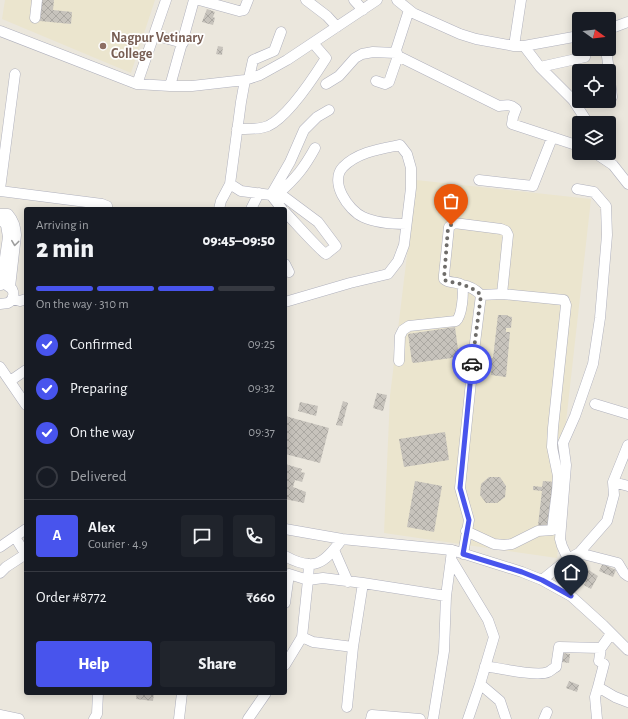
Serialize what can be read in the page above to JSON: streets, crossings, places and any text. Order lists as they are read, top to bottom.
{
  "places": ["Nagpur Vetinary College"],
  "north": "right",
  "page": {
    "heading": ["2 min", "Arriving in", "09:45–09:50"],
    "panel": [
      "Alex",
      "Courier · 4.9",
      "Order #8772",
      "₹660"
    ],
    "bar": "On the way · 310 m",
    "list": [
      ["Confirmed", "09:25"],
      ["Preparing", "09:32"],
      ["On the way", "09:37"],
      "Delivered"
    ],
    "round": "A",
    "buttons": ["Help", "Share"]
  }
}
